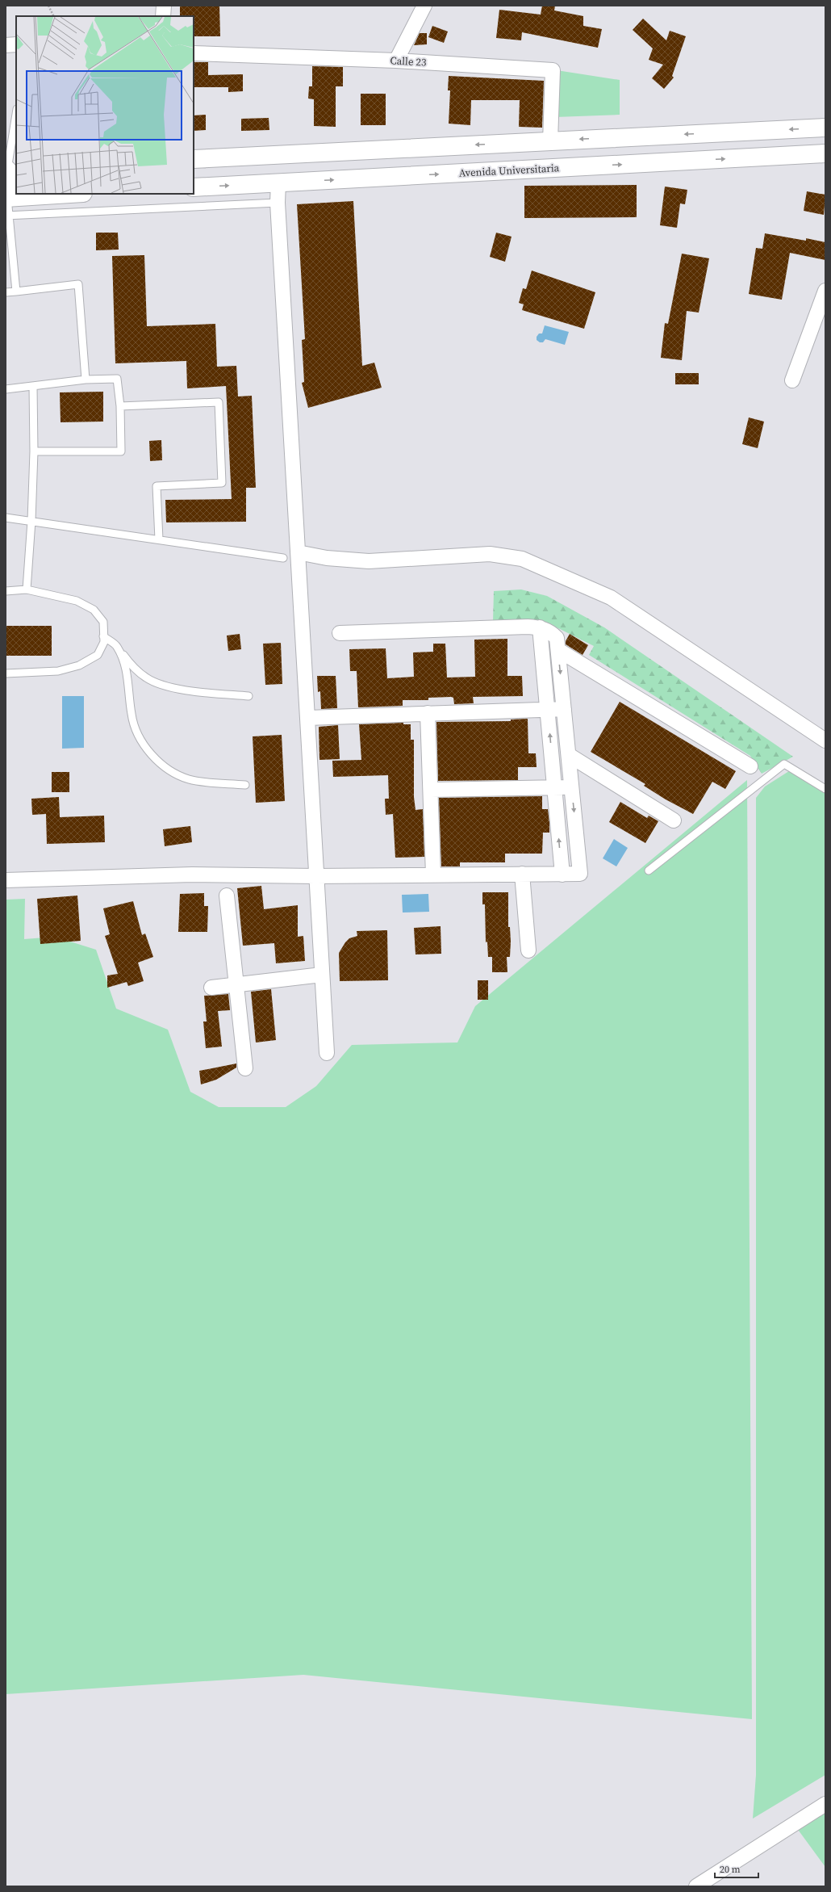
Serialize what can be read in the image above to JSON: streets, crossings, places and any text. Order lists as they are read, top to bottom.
{
  "streets": {
    "main road": ["Avenida Universitaria"],
    "street": ["Calle 23"]
  },
  "scale_bar": "20 m"
}
